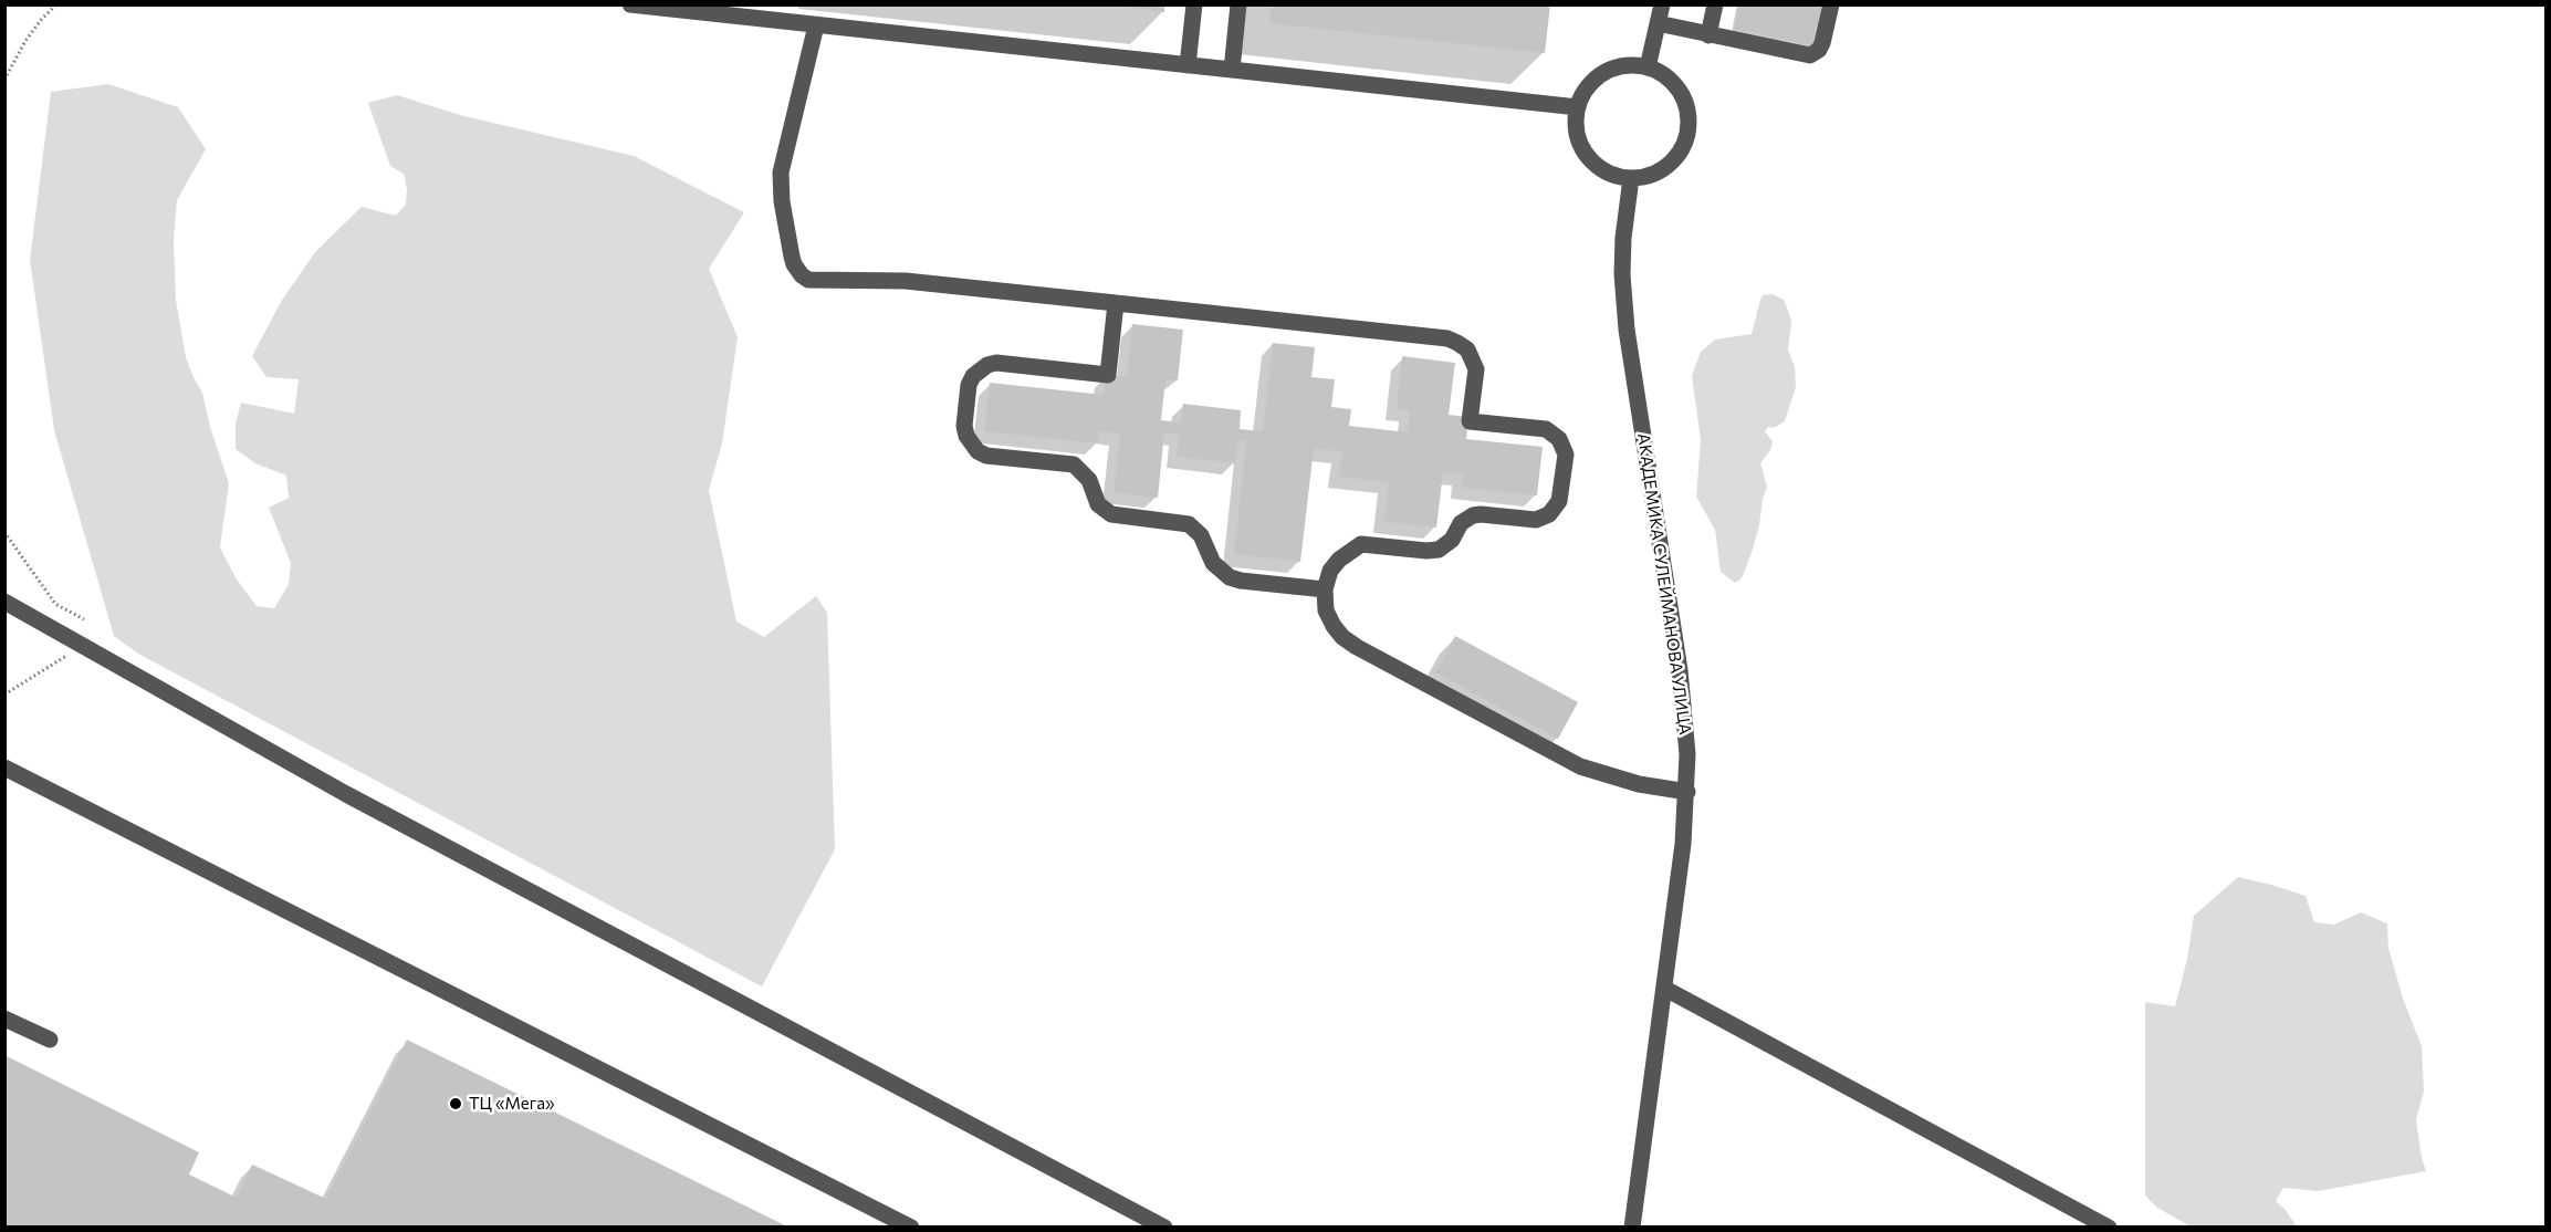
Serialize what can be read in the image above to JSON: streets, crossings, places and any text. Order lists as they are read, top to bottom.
{
  "streets": {
    "street": ["АКАДЕМИКА СУЛЕЙМАНОВА УЛИЦА"]
  },
  "places": ["ТЦ «Мега»"]
}
